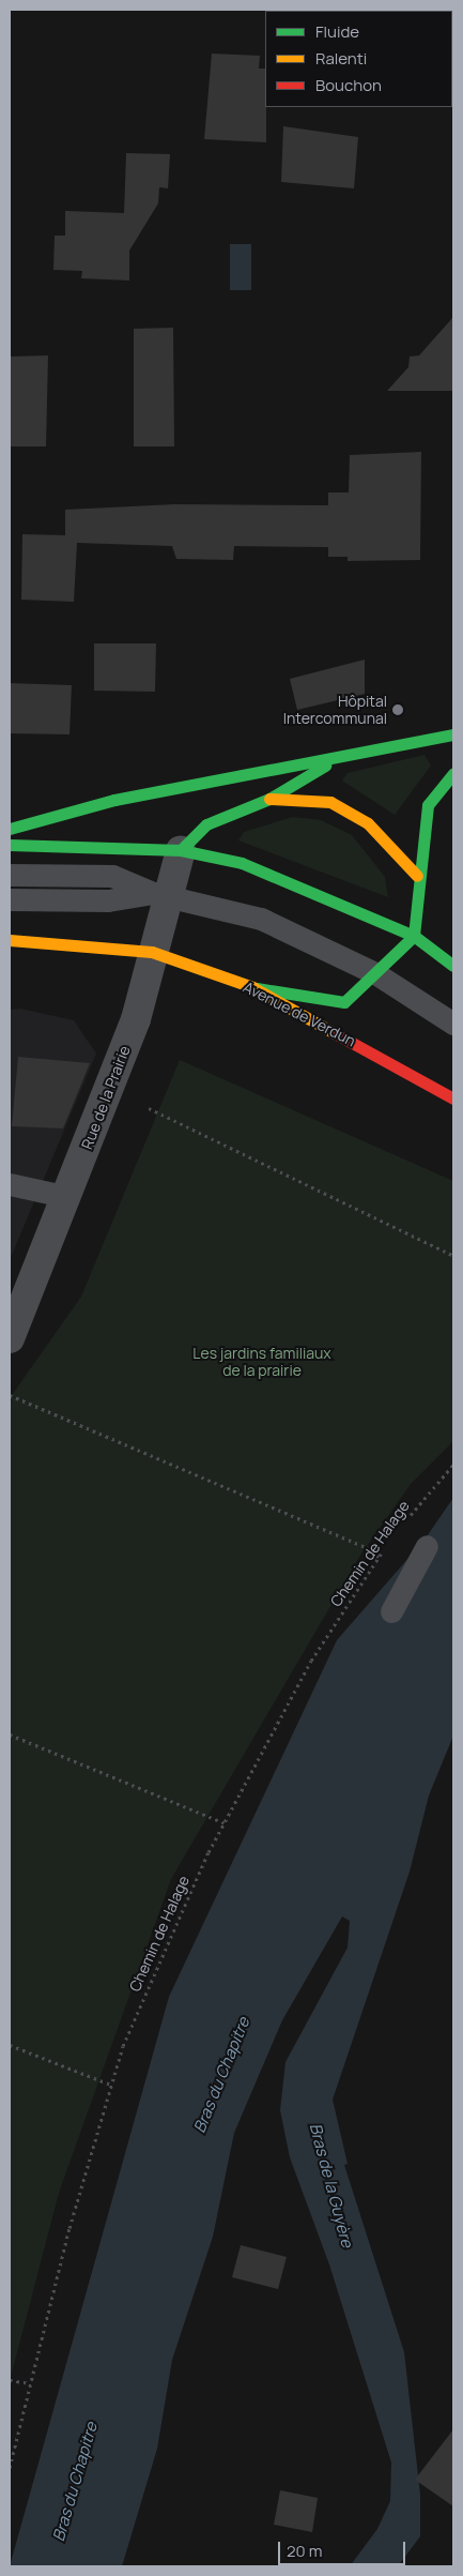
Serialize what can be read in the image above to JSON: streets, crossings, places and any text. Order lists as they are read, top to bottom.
{
  "streets": {
    "street": ["Avenue de Verdun", "Rue de la Prairie"],
    "path": ["Chemin de Halage"]
  },
  "crossings": [
    ["Avenue de Verdun", "Rue de la Prairie"]
  ],
  "water": ["Bras du Chapitre", "Bras de la Guyère"],
  "parks": ["Les jardins familiaux de la prairie"],
  "places": ["Hôpital Intercommunal"],
  "legend": ["Fluide", "Ralenti", "Bouchon"],
  "scale_bar": "20 m"
}
